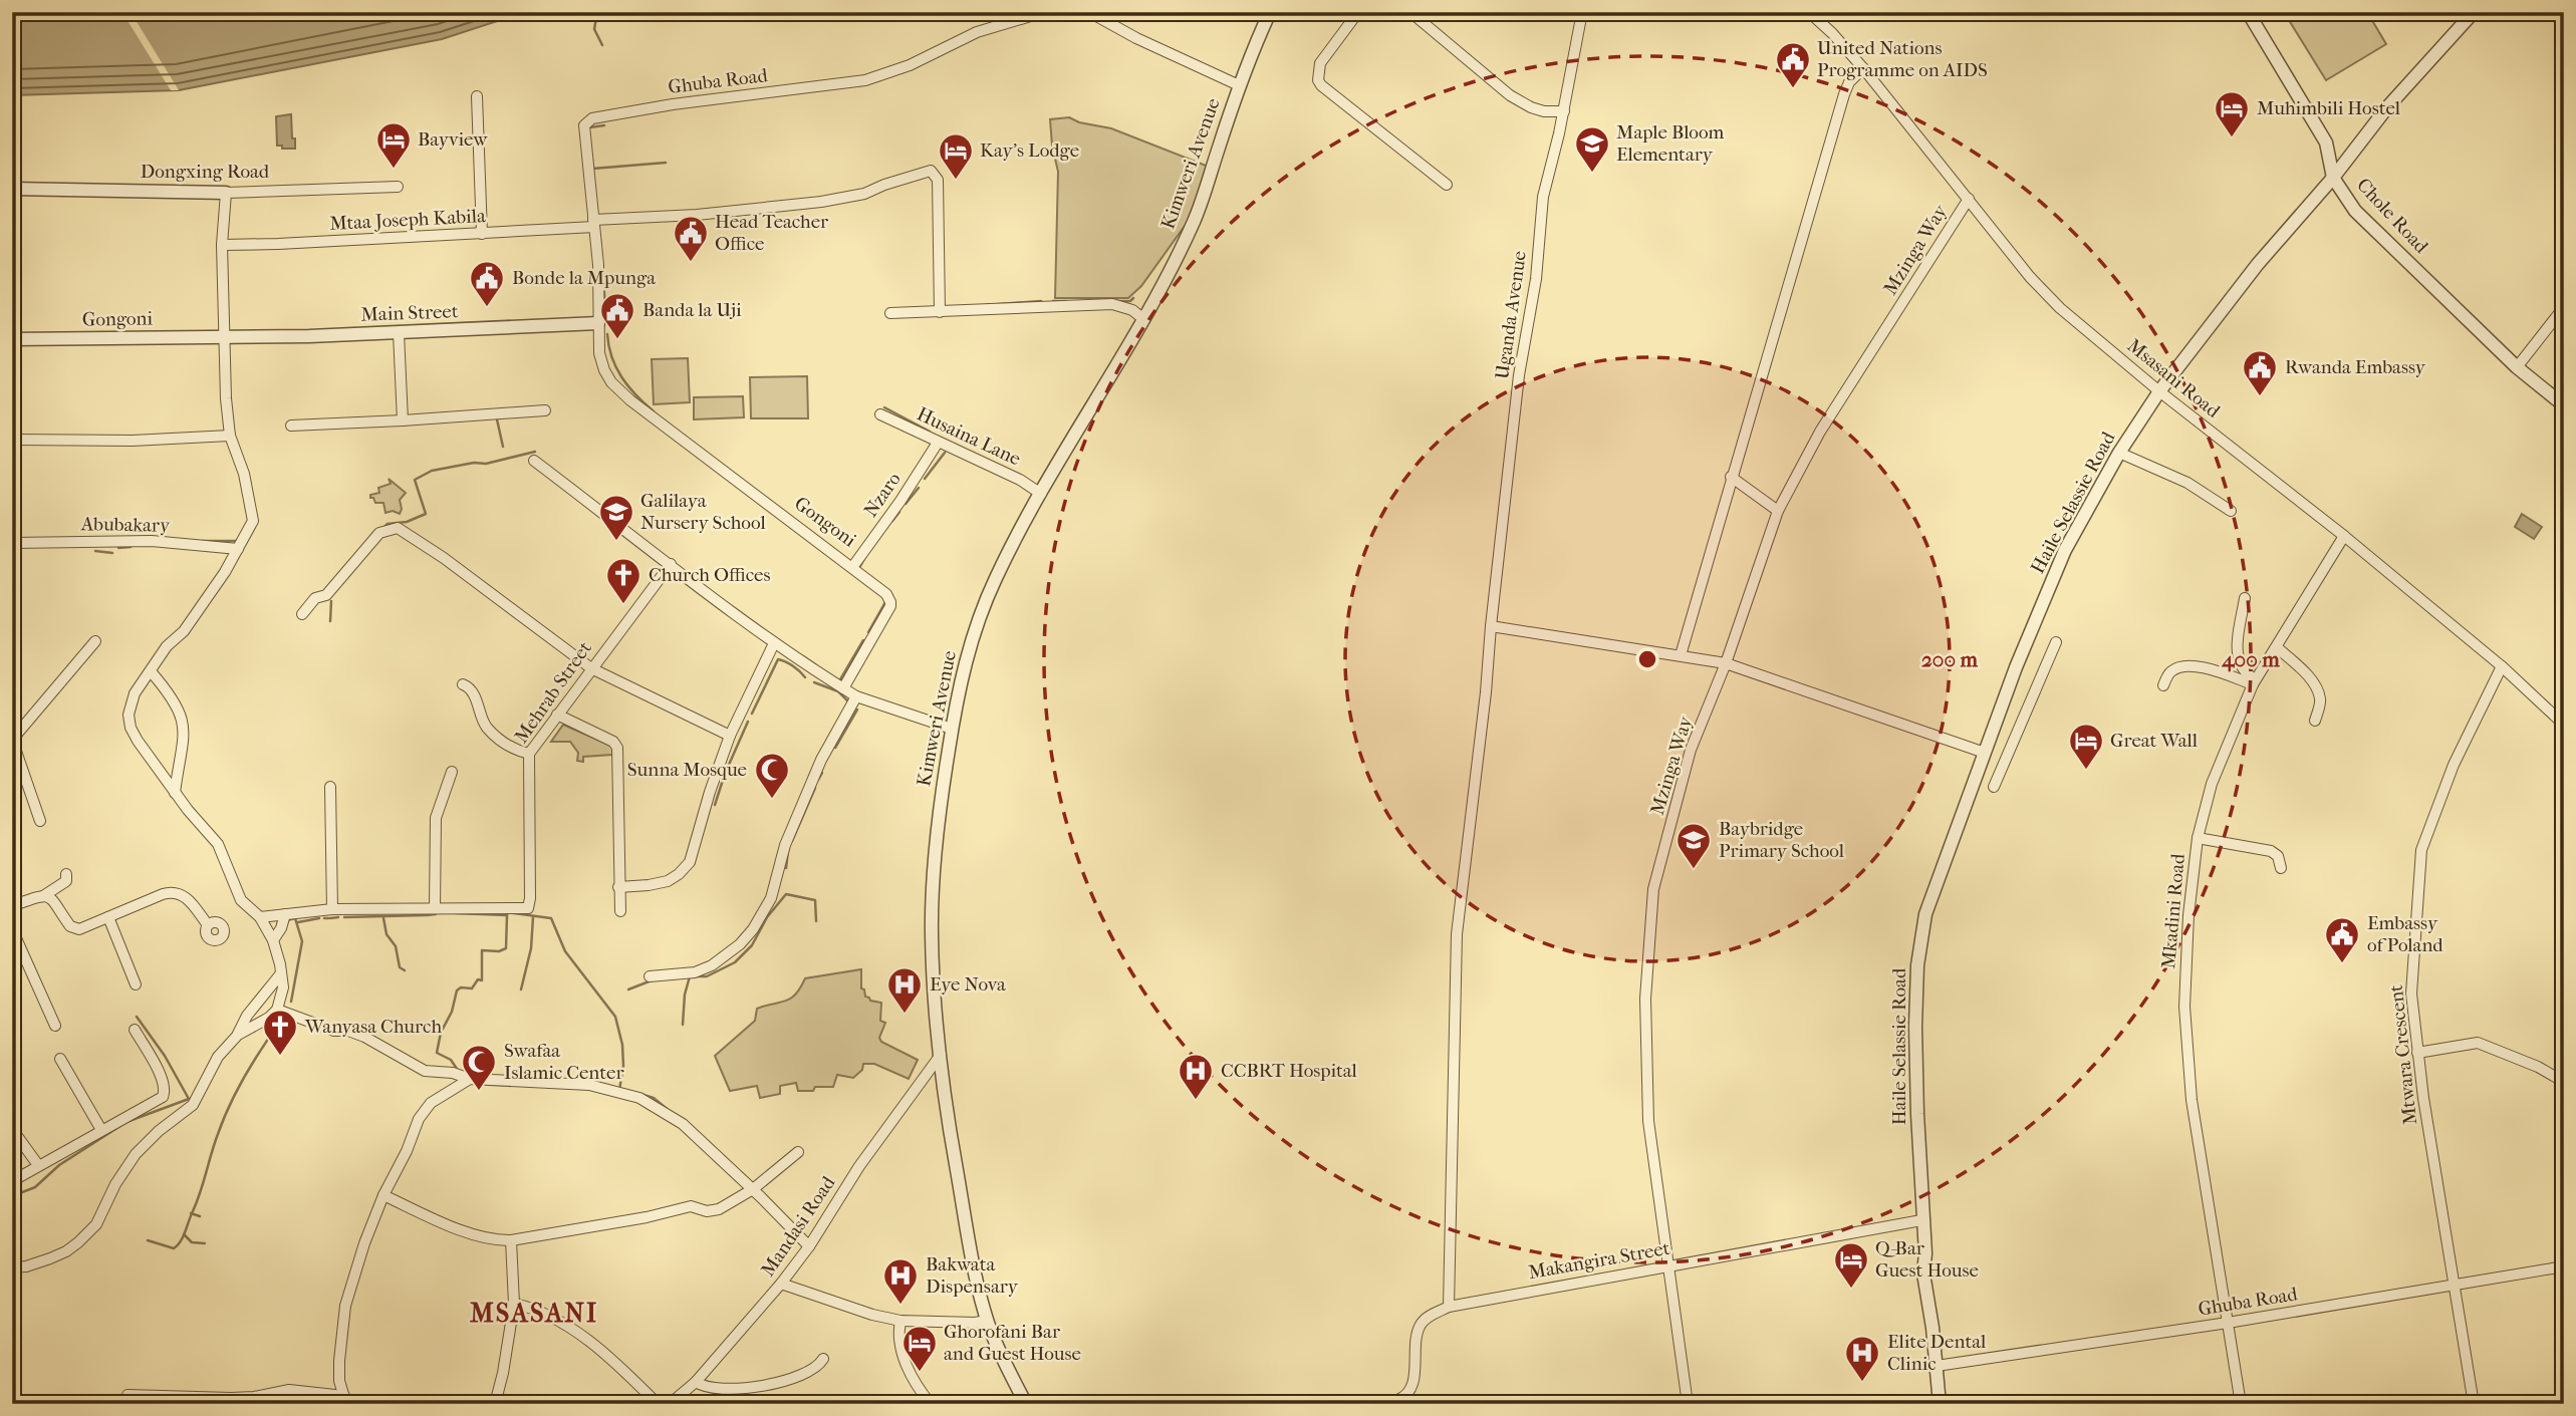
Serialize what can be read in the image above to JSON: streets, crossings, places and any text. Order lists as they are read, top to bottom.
{
  "streets": {
    "street": [
      "Ghuba Road",
      "Kimweri Avenue",
      "Dongxing Road",
      "Chole Road",
      "Mtaa Joseph Kabila",
      "Mzinga Way",
      "Main Street",
      "Uganda Avenue",
      "Gongoni",
      "Msasani Road",
      "Husaina Lane",
      "Nzaro",
      "Haile Selassie Road",
      "Abubakary",
      "Mehrab Street",
      "Mkadini Road",
      "Mtwara Crescent",
      "Mandasi Road",
      "Makangira Street"
    ]
  },
  "crossings": [
    ["Ghuba Road", "Mtaa Joseph Kabila"],
    ["Ghuba Road", "Main Street"],
    ["Ghuba Road", "Gongoni"],
    ["Ghuba Road", "Haile Selassie Road"],
    ["Ghuba Road", "Mkadini Road"],
    ["Ghuba Road", "Mtwara Crescent"],
    ["Kimweri Avenue", "Husaina Lane"],
    ["Kimweri Avenue", "Mandasi Road"],
    ["Chole Road", "Haile Selassie Road"],
    ["Mzinga Way", "Msasani Road"],
    ["Mzinga Way", "Makangira Street"],
    ["Main Street", "Gongoni"],
    ["Uganda Avenue", "Makangira Street"],
    ["Gongoni", "Nzaro"],
    ["Msasani Road", "Haile Selassie Road"],
    ["Msasani Road", "Mkadini Road"],
    ["Msasani Road", "Mtwara Crescent"],
    ["Husaina Lane", "Nzaro"],
    ["Haile Selassie Road", "Makangira Street"]
  ],
  "districts": ["MSASANI"],
  "places": {
    "public building": [
      "United Nations Programme on AIDS",
      "Head Teacher Office",
      "Bonde la Mpunga",
      "Banda la Uji",
      "Rwanda Embassy",
      "Embassy of Poland"
    ],
    "hotel": [
      "Muhimbili Hostel",
      "Bayview",
      "Kay's Lodge",
      "Great Wall",
      "Q-Bar Guest House",
      "Ghorofani Bar and Guest House"
    ],
    "school or university": ["Maple Bloom Elementary", "Galilaya Nursery School", "Baybridge Primary School"],
    "church": ["Church Offices", "Wanyasa Church"],
    "mosque": ["Sunna Mosque", "Swafaa Islamic Center"],
    "hospital": [
      "Eye Nova",
      "CCBRT Hospital",
      "Bakwata Dispensary",
      "Elite Dental Clinic"
    ]
  },
  "rings": ["200 m", "400 m"]
}
